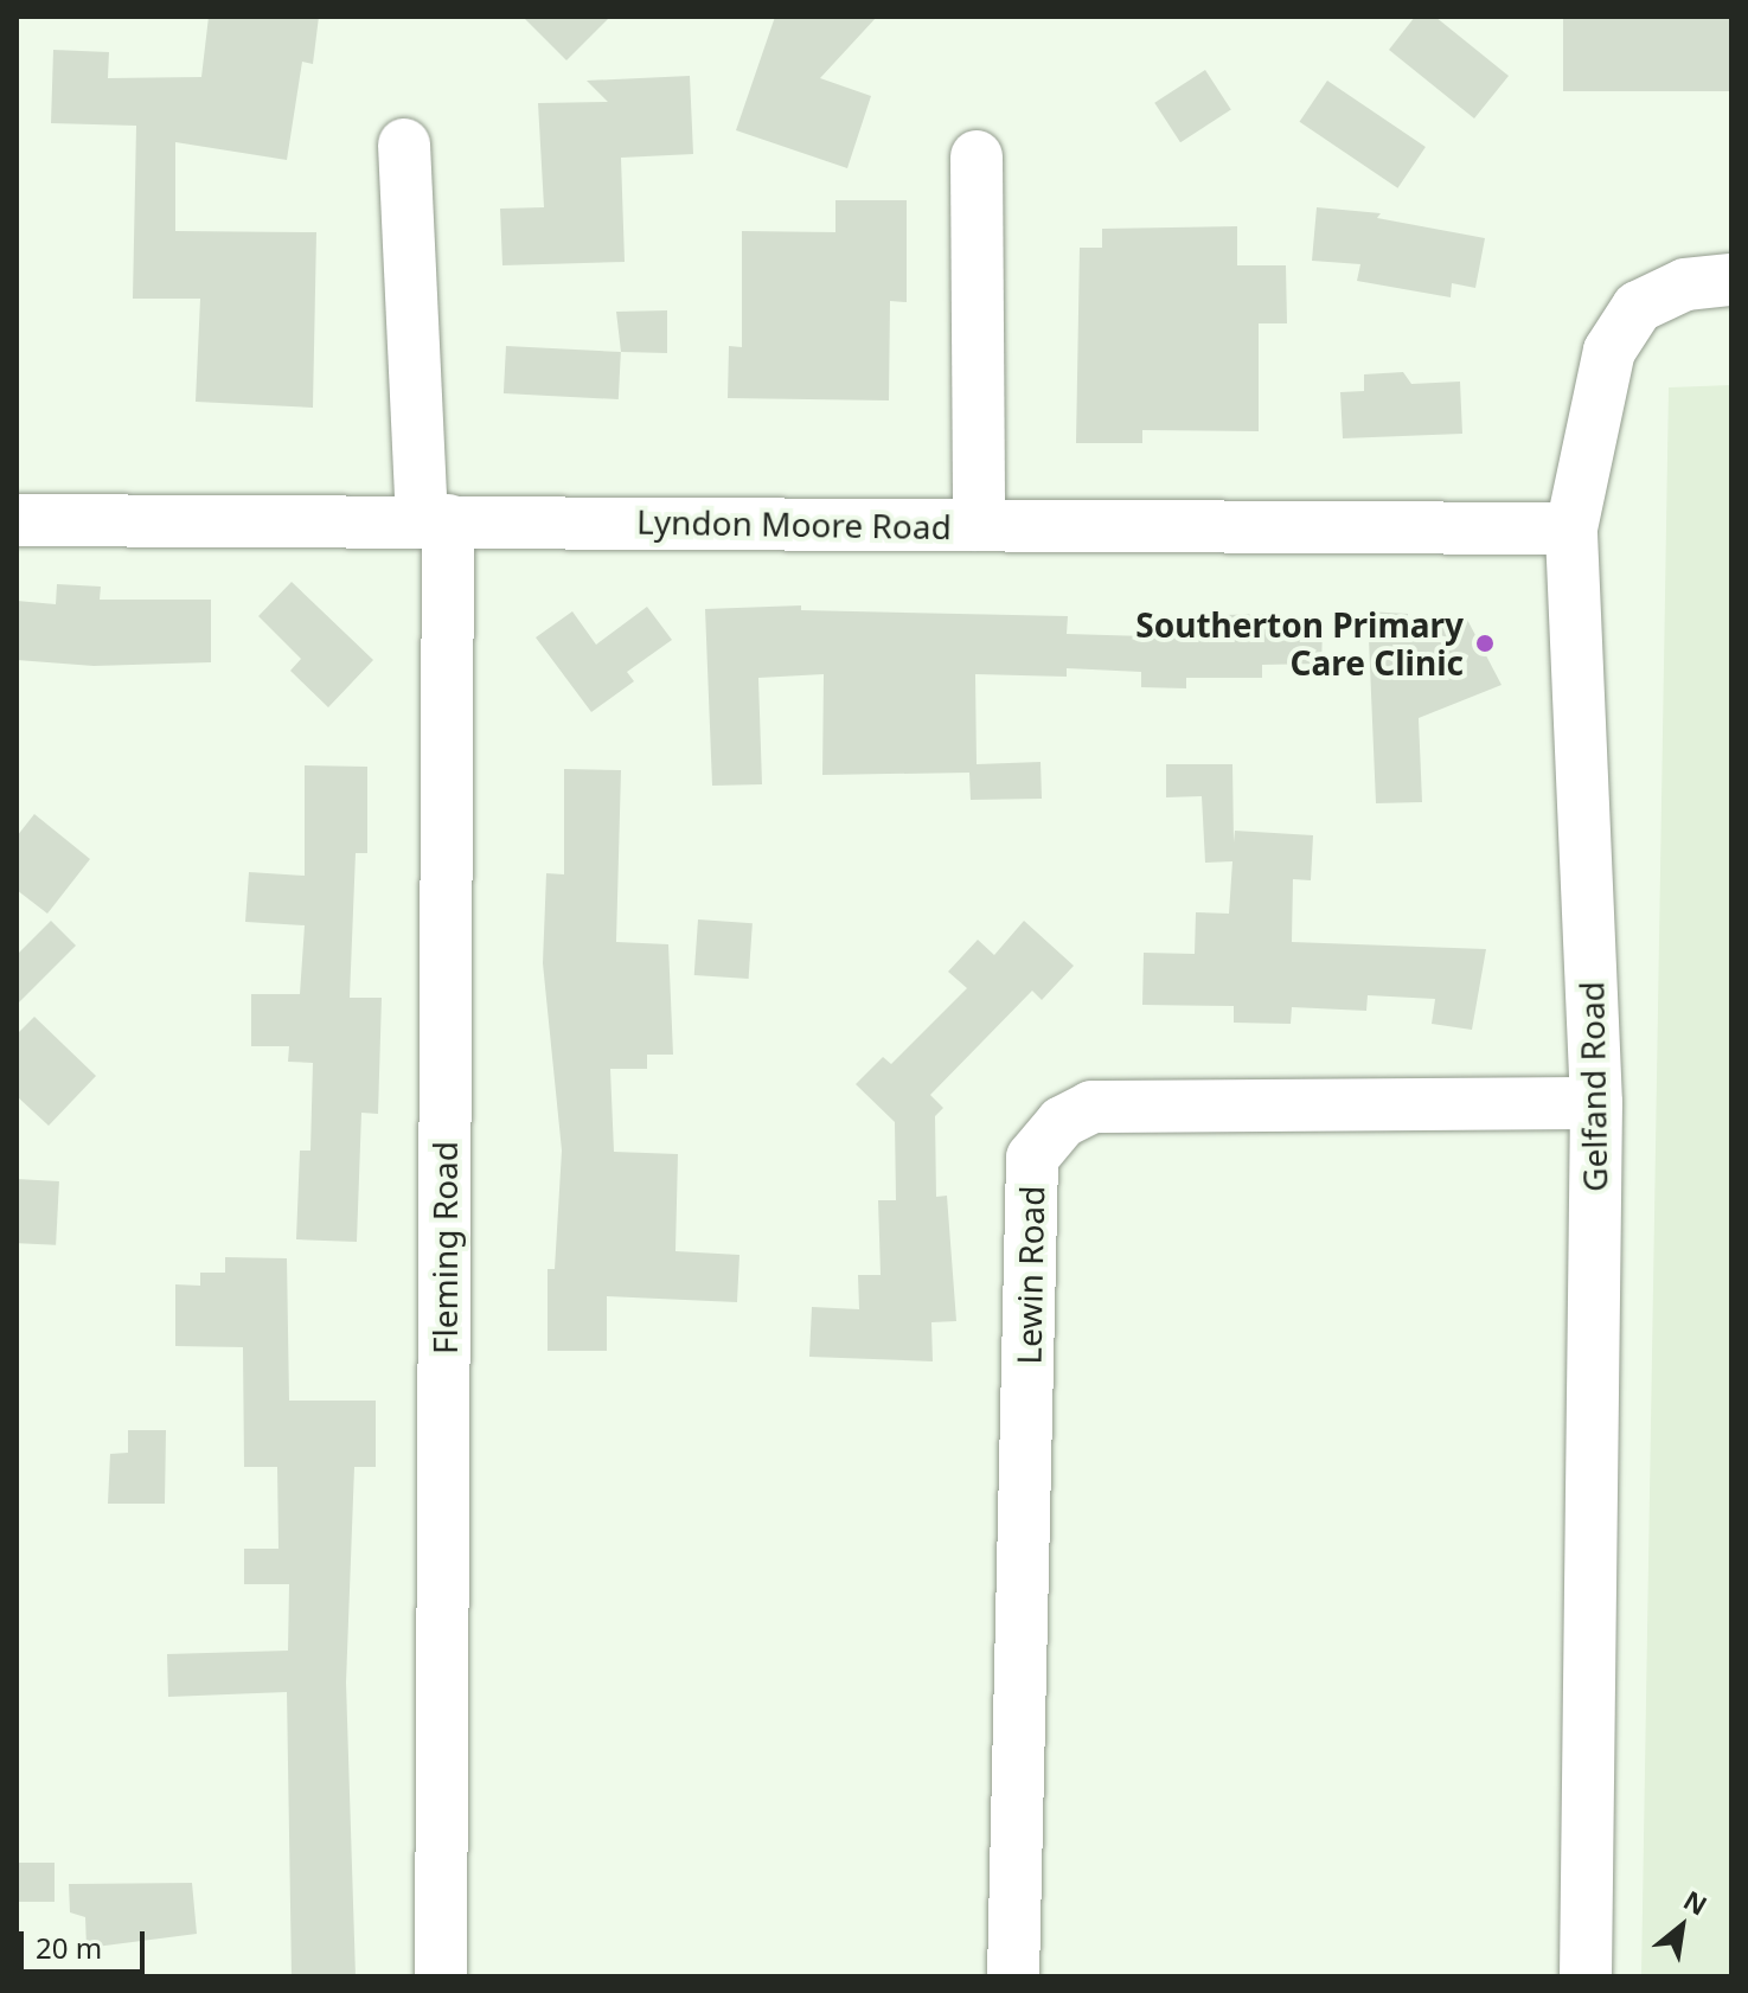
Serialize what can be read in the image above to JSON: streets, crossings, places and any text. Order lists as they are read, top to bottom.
{
  "streets": {
    "street": [
      "Lyndon Moore Road",
      "Gelfand Road",
      "Fleming Road",
      "Lewin Road"
    ]
  },
  "crossings": [
    ["Lyndon Moore Road", "Gelfand Road"],
    ["Lyndon Moore Road", "Fleming Road"],
    ["Gelfand Road", "Lewin Road"]
  ],
  "places": ["Southerton Primary Care Clinic"],
  "scale_bar": "20 m",
  "north": "top right"
}
